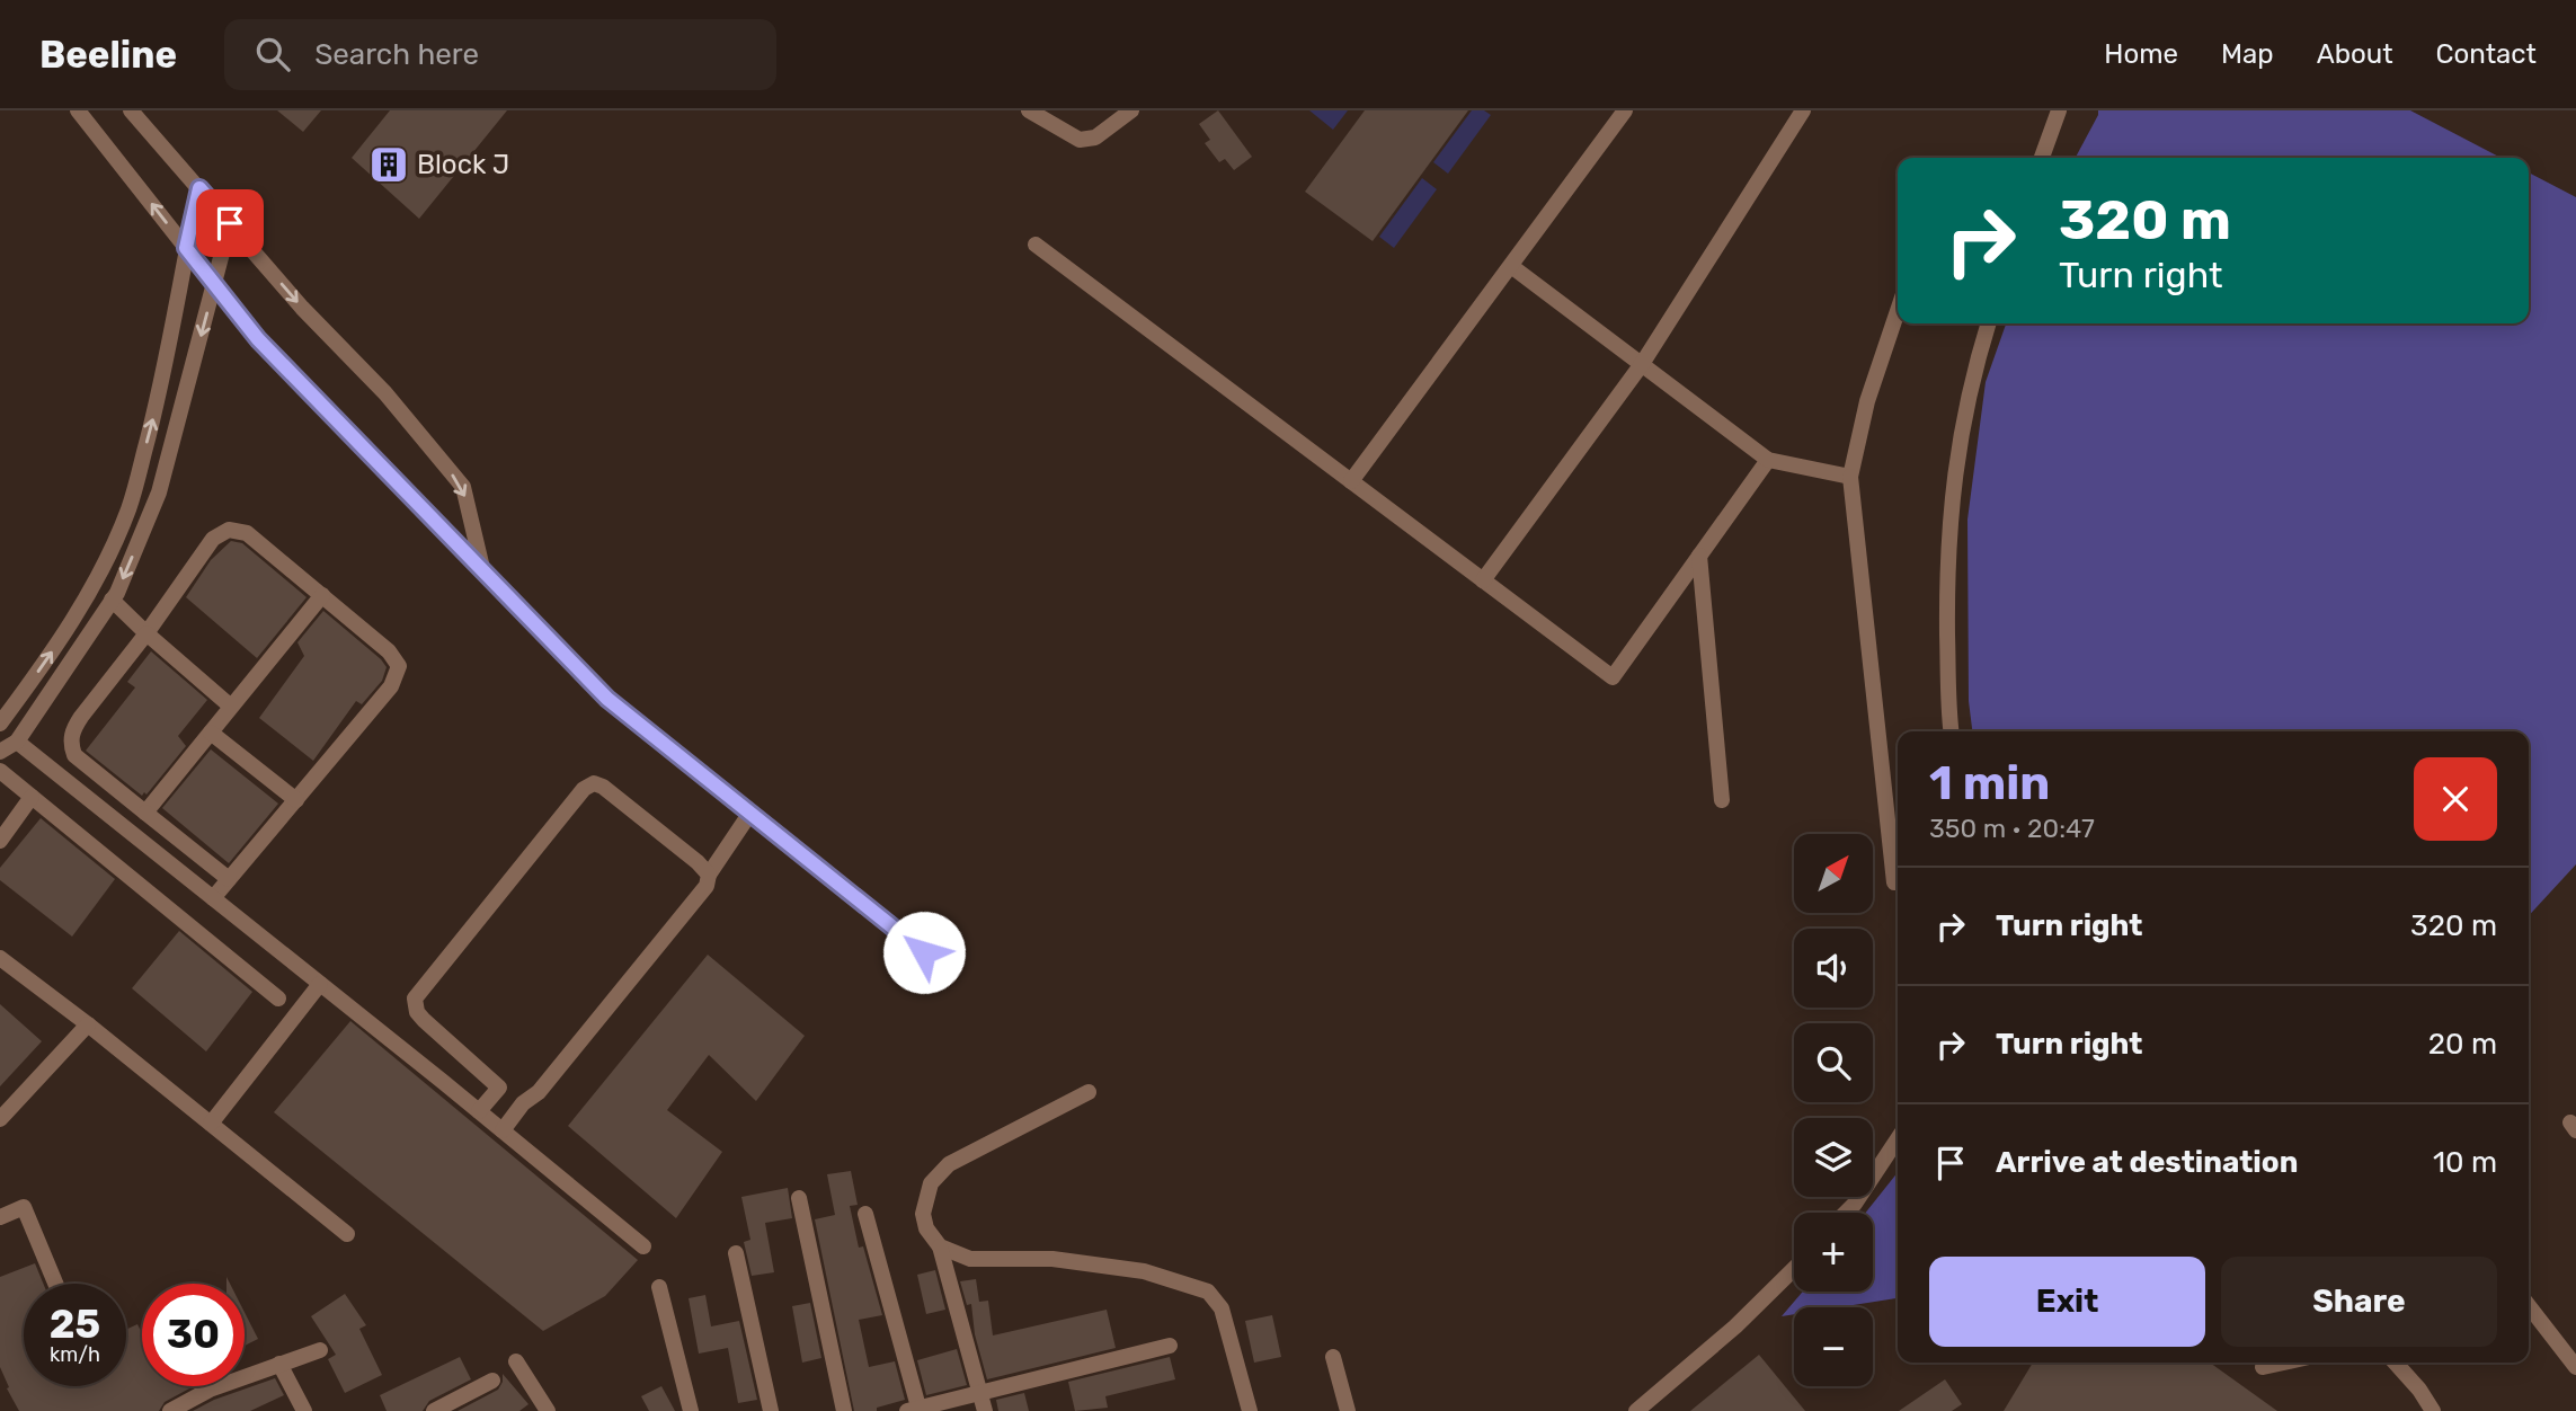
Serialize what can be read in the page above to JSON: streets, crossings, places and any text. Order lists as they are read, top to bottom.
{
  "places": {
    "building": ["Block J"]
  },
  "north": "top right",
  "page": {
    "header": "Beeline",
    "search": "Search here",
    "nav": [
      "Home",
      "Map",
      "About",
      "Contact"
    ],
    "turn": ["320 m", "Turn right"],
    "heading": ["1 min", "350 m · 20:47"],
    "map_buttons": ["+", "−"],
    "list": [
      {
        "name": "Turn right",
        "value": "320 m"
      },
      {
        "name": "Turn right",
        "value": "20 m"
      },
      {
        "name": "Arrive at destination",
        "value": "10 m"
      }
    ],
    "buttons": ["Exit", "Share"],
    "speed": "25 km/h",
    "limit": "30"
  }
}
